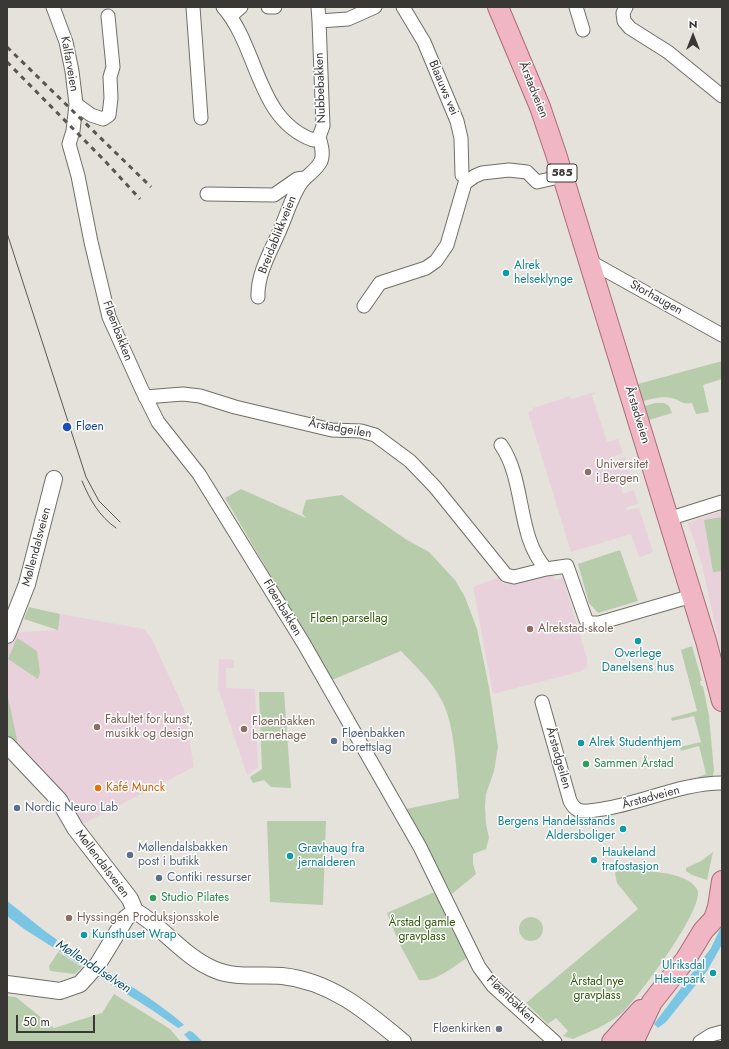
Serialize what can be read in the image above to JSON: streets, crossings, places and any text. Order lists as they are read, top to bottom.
{
  "streets": {
    "main road": ["Årstadveien", "585"],
    "street": [
      "Kalfarveien",
      "Nubbebakken",
      "Blaauws vei",
      "Breidablikkveien",
      "Storhaugen",
      "Fløenbakken",
      "Årstadgeilen",
      "Møllendalsveien"
    ]
  },
  "crossings": [
    ["Kalfarveien", "Fløenbakken"],
    ["Nubbebakken", "Breidablikkveien"],
    ["Årstadveien", "Storhaugen"],
    ["Årstadveien", "Årstadgeilen"],
    ["Fløenbakken", "Årstadgeilen"]
  ],
  "water": ["Møllendalselven"],
  "parks": ["Fløen parsellag", "Årstad gamle gravplass", "Årstad nye gravplass"],
  "places": [
    "Alrek helseklynge",
    "Fløen",
    "Universitet i Bergen",
    "Alrekstad skole",
    "Overlege Danelsens hus",
    "Fakultet for kunst, musikk og design",
    "Fløenbakken barnehage",
    "Fløenbakken borettslag",
    "Alrek Studenthjem",
    "Sammen Årstad",
    "Kafé Munck",
    "Nordic Neuro Lab",
    "Bergens Handelsstands Aldersboliger",
    "Møllendalsbakken post i butikk",
    "Gravhaug fra jernalderen",
    "Haukeland trafostasjon",
    "Contiki ressurser",
    "Studio Pilates",
    "Hyssingen Produksjonsskole",
    "Kunsthuset Wrap",
    "Ulriksdal Helsepark",
    "Fløenkirken"
  ],
  "scale_bar": "50 m",
  "north": "top"
}
